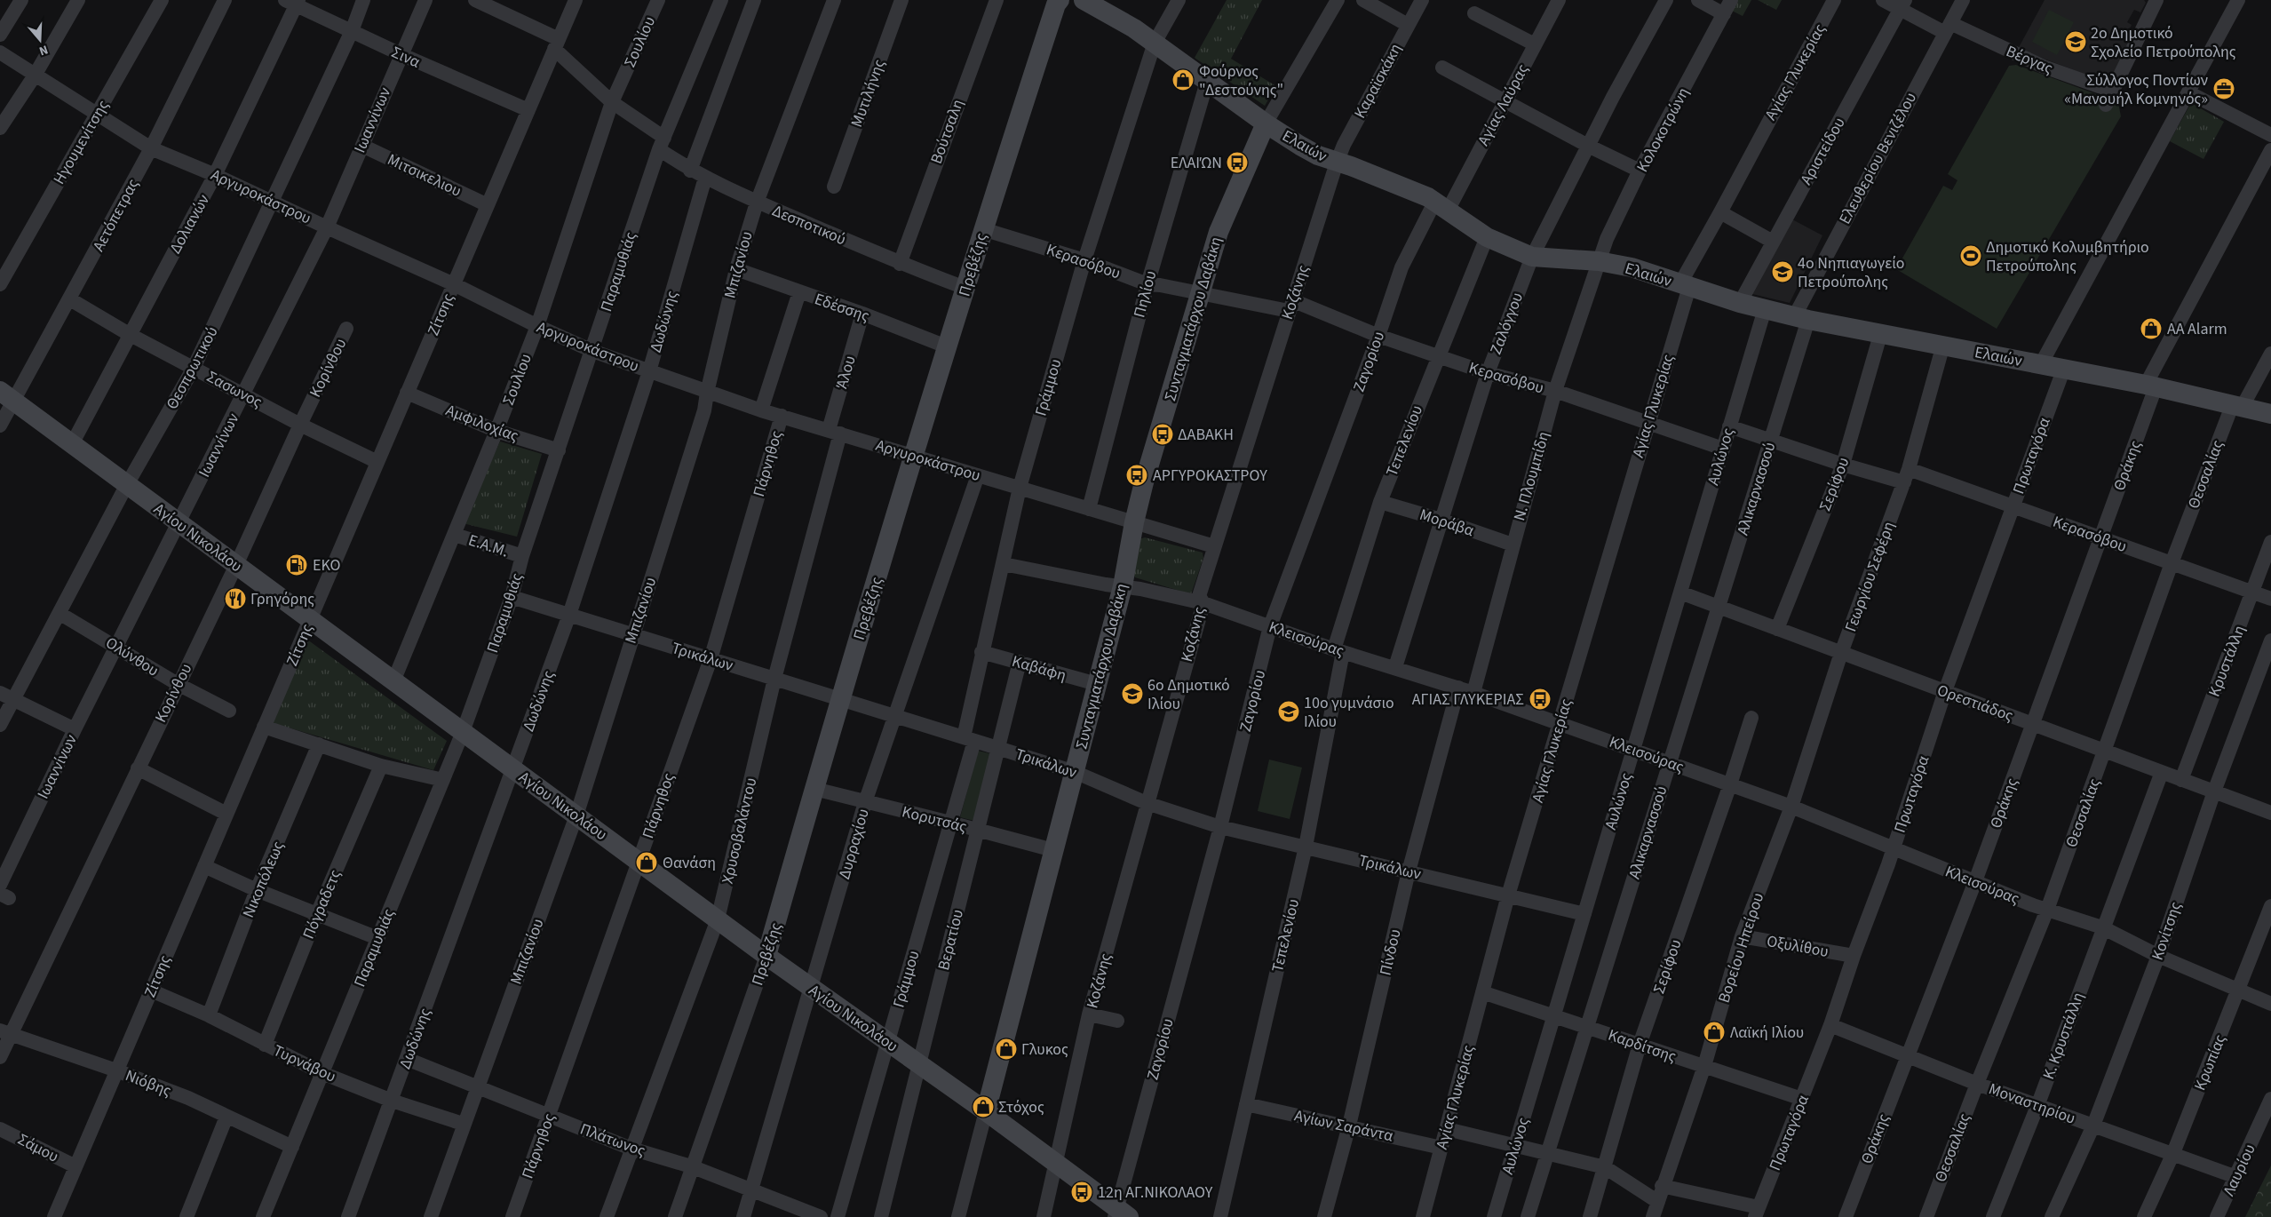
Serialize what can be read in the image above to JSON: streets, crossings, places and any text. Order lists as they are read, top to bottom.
{
  "streets": {
    "street": [
      "Σουλίου",
      "Σινα",
      "Βέργας",
      "Αγίας Γλυκερίας",
      "Καραϊσκάκη",
      "Μυτιλήνης",
      "Αγίας Λαύρας",
      "Ιωαννίνων",
      "Κολοκοτρώνη",
      "Βούτσαλη",
      "Ηγουμενίτσης",
      "Ελαιών",
      "Αριστείδου",
      "Ελευθερίου Βενιζέλου",
      "Μιτσικελιου",
      "Αργυροκάστρου",
      "Αετόπετρας",
      "Δολιανών",
      "Δεσποτικού",
      "Κερασόβου",
      "Μπιζανίου",
      "Πρεβέζης",
      "Παραμυθιάς",
      "Κοζάνης",
      "Πηλίου",
      "Εδέσσης",
      "Ζίτσης",
      "Συνταγματάρχου Δαβάκη",
      "Δωδώνης",
      "Ζαλόγγου",
      "Ζαγορίου",
      "Θεσπρωτικού",
      "Κορίνθου",
      "Άλου",
      "Γράμμου",
      "Σασωνος",
      "Αμφιλοχίας",
      "Τεπελενίου",
      "Πρωταγόρα",
      "Αυλώνος",
      "Πάρνηθος",
      "Θράκης",
      "Θεσσαλίας",
      "N. Πλουμπίδη",
      "Σερίφου",
      "Αλικαρνασσού",
      "Μοράβα",
      "Αγίου Νικολάου",
      "Ε.Α.Μ.",
      "Γεωργίου Σεφέρη",
      "Κλεισούρας",
      "Ολύνθου",
      "Τρικάλων",
      "Κρυστάλλη",
      "Καβάφη",
      "Ορεστιάδος",
      "Κορυτσάς",
      "Χρυσοβαλάντου",
      "Δυρραχίου",
      "Nικοπόλεως",
      "Πόγραδετς",
      "Κονίτσης",
      "Βερατίου",
      "Οξυλίθου",
      "Βορείου Ηπείρου",
      "Πίνδου",
      "Κ. Κρυστάλλη",
      "Καρδίτσης",
      "Κρωπίας",
      "Τυρνάβου",
      "Νιόβης",
      "Μοναστηρίου",
      "Αγίων Σαράντα",
      "Πλάτωνος",
      "Σάμου",
      "Λαυρίου"
    ]
  },
  "crossings": [
    ["Σουλίου", "Αργυροκάστρου"],
    ["Σουλίου", "Δεσποτικού"],
    ["Σουλίου", "Αμφιλοχίας"],
    ["Σουλίου", "Αγίου Νικολάου"],
    ["Σουλίου", "Ε.Α.Μ."],
    ["Σινα", "Ιωαννίνων"],
    ["Σινα", "Δολιανών"],
    ["Σινα", "Ζίτσης"],
    ["Σινα", "Θεσπρωτικού"],
    ["Βέργας", "Αριστείδου"],
    ["Βέργας", "Ελευθερίου Βενιζέλου"],
    ["Αγίας Γλυκερίας", "Ελαιών"],
    ["Αγίας Γλυκερίας", "Κερασόβου"],
    ["Αγίας Γλυκερίας", "Κλεισούρας"],
    ["Αγίας Γλυκερίας", "Τρικάλων"],
    ["Αγίας Γλυκερίας", "Καρδίτσης"],
    ["Αγίας Γλυκερίας", "Αγίων Σαράντα"],
    ["Καραϊσκάκη", "Ελαιών"],
    ["Καραϊσκάκη", "Κοζάνης"],
    ["Αγίας Λαύρας", "Ελαιών"],
    ["Αγίας Λαύρας", "Ζαγορίου"],
    ["Ιωαννίνων", "Μιτσικελιου"],
    ["Ιωαννίνων", "Αργυροκάστρου"],
    ["Ιωαννίνων", "Σασωνος"],
    ["Ιωαννίνων", "Αγίου Νικολάου"],
    ["Ιωαννίνων", "Ολύνθου"],
    ["Κολοκοτρώνη", "Ελαιών"],
    ["Κολοκοτρώνη", "N. Πλουμπίδη"],
    ["Βούτσαλη", "Δεσποτικού"],
    ["Ηγουμενίτσης", "Αργυροκάστρου"],
    ["Ελαιών", "Αριστείδου"],
    ["Ελαιών", "Ελευθερίου Βενιζέλου"],
    ["Ελαιών", "Κοζάνης"],
    ["Ελαιών", "Πηλίου"],
    ["Ελαιών", "Συνταγματάρχου Δαβάκη"],
    ["Ελαιών", "Ζαλόγγου"],
    ["Ελαιών", "Ζαγορίου"],
    ["Ελαιών", "Γράμμου"],
    ["Ελαιών", "Τεπελενίου"],
    ["Ελαιών", "Πρωταγόρα"],
    ["Ελαιών", "Αυλώνος"],
    ["Ελαιών", "Θράκης"],
    ["Ελαιών", "Θεσσαλίας"],
    ["Ελαιών", "N. Πλουμπίδη"],
    ["Ελαιών", "Σερίφου"],
    ["Ελαιών", "Αλικαρνασσού"],
    ["Ελαιών", "Γεωργίου Σεφέρη"],
    ["Ελευθερίου Βενιζέλου", "Αλικαρνασσού"],
    ["Μιτσικελιου", "Ζίτσης"],
    ["Αργυροκάστρου", "Αετόπετρας"],
    ["Αργυροκάστρου", "Δολιανών"],
    ["Αργυροκάστρου", "Μπιζανίου"],
    ["Αργυροκάστρου", "Πρεβέζης"],
    ["Αργυροκάστρου", "Παραμυθιάς"],
    ["Αργυροκάστρου", "Κοζάνης"],
    ["Αργυροκάστρου", "Πηλίου"],
    ["Αργυροκάστρου", "Ζίτσης"],
    ["Αργυροκάστρου", "Συνταγματάρχου Δαβάκη"],
    ["Αργυροκάστρου", "Δωδώνης"],
    ["Αργυροκάστρου", "Θεσπρωτικού"],
    ["Αργυροκάστρου", "Άλου"],
    ["Αργυροκάστρου", "Γράμμου"],
    ["Αργυροκάστρου", "Πάρνηθος"],
    ["Αργυροκάστρου", "Χρυσοβαλάντου"],
    ["Αργυροκάστρου", "Δυρραχίου"],
    ["Αετόπετρας", "Σασωνος"],
    ["Αετόπετρας", "Αγίου Νικολάου"],
    ["Δολιανών", "Σασωνος"],
    ["Δολιανών", "Αγίου Νικολάου"],
    ["Δεσποτικού", "Μπιζανίου"],
    ["Δεσποτικού", "Πρεβέζης"],
    ["Δεσποτικού", "Παραμυθιάς"],
    ["Δεσποτικού", "Ζίτσης"],
    ["Δεσποτικού", "Δωδώνης"],
    ["Κερασόβου", "Πρεβέζης"],
    ["Κερασόβου", "Κοζάνης"],
    ["Κερασόβου", "Πηλίου"],
    ["Κερασόβου", "Συνταγματάρχου Δαβάκη"],
    ["Κερασόβου", "Ζαλόγγου"],
    ["Κερασόβου", "Ζαγορίου"],
    ["Κερασόβου", "Γράμμου"],
    ["Κερασόβου", "Τεπελενίου"],
    ["Κερασόβου", "Πρωταγόρα"],
    ["Κερασόβου", "Αυλώνος"],
    ["Κερασόβου", "Θράκης"],
    ["Κερασόβου", "Θεσσαλίας"],
    ["Κερασόβου", "N. Πλουμπίδη"],
    ["Κερασόβου", "Σερίφου"],
    ["Κερασόβου", "Αλικαρνασσού"],
    ["Κερασόβου", "Γεωργίου Σεφέρη"],
    ["Κερασόβου", "Κρυστάλλη"],
    ["Μπιζανίου", "Εδέσσης"],
    ["Μπιζανίου", "Αγίου Νικολάου"],
    ["Μπιζανίου", "Τρικάλων"],
    ["Μπιζανίου", "Τυρνάβου"],
    ["Μπιζανίου", "Πλάτωνος"],
    ["Πρεβέζης", "Εδέσσης"],
    ["Πρεβέζης", "Αγίου Νικολάου"],
    ["Πρεβέζης", "Τρικάλων"],
    ["Πρεβέζης", "Κορυτσάς"],
    ["Πρεβέζης", "Πλάτωνος"],
    ["Παραμυθιάς", "Αμφιλοχίας"],
    ["Παραμυθιάς", "Αγίου Νικολάου"],
    ["Παραμυθιάς", "Ε.Α.Μ."],
    ["Παραμυθιάς", "Τρικάλων"],
    ["Παραμυθιάς", "Τυρνάβου"],
    ["Παραμυθιάς", "Νιόβης"],
    ["Κοζάνης", "Αγίου Νικολάου"],
    ["Κοζάνης", "Κλεισούρας"],
    ["Κοζάνης", "Τρικάλων"],
    ["Εδέσσης", "Άλου"],
    ["Εδέσσης", "Πάρνηθος"],
    ["Ζίτσης", "Σασωνος"],
    ["Ζίτσης", "Αμφιλοχίας"],
    ["Ζίτσης", "Αγίου Νικολάου"],
    ["Ζίτσης", "Τυρνάβου"],
    ["Ζίτσης", "Νιόβης"],
    ["Ζίτσης", "Σάμου"],
    ["Συνταγματάρχου Δαβάκη", "Αγίου Νικολάου"],
    ["Συνταγματάρχου Δαβάκη", "Κλεισούρας"],
    ["Συνταγματάρχου Δαβάκη", "Τρικάλων"],
    ["Συνταγματάρχου Δαβάκη", "Καβάφη"],
    ["Συνταγματάρχου Δαβάκη", "Κορυτσάς"],
    ["Δωδώνης", "Αγίου Νικολάου"],
    ["Δωδώνης", "Τρικάλων"],
    ["Δωδώνης", "Τυρνάβου"],
    ["Δωδώνης", "Πλάτωνος"],
    ["Ζαλόγγου", "Μοράβα"],
    ["Ζαλόγγου", "Κλεισούρας"],
    ["Ζαγορίου", "Αγίου Νικολάου"],
    ["Ζαγορίου", "Κλεισούρας"],
    ["Ζαγορίου", "Τρικάλων"],
    ["Θεσπρωτικού", "Σασωνος"],
    ["Θεσπρωτικού", "Αγίου Νικολάου"],
    ["Θεσπρωτικού", "Ολύνθου"],
    ["Κορίνθου", "Σασωνος"],
    ["Κορίνθου", "Αγίου Νικολάου"],
    ["Κορίνθου", "Ολύνθου"],
    ["Κορίνθου", "Νιόβης"],
    ["Άλου", "Χρυσοβαλάντου"],
    ["Γράμμου", "Αγίου Νικολάου"],
    ["Γράμμου", "Κλεισούρας"],
    ["Γράμμου", "Τρικάλων"],
    ["Γράμμου", "Καβάφη"],
    ["Γράμμου", "Κορυτσάς"],
    ["Τεπελενίου", "Μοράβα"],
    ["Τεπελενίου", "Κλεισούρας"],
    ["Τεπελενίου", "Τρικάλων"],
    ["Τεπελενίου", "Αγίων Σαράντα"],
    ["Πρωταγόρα", "Κλεισούρας"],
    ["Πρωταγόρα", "Ορεστιάδος"],
    ["Πρωταγόρα", "Οξυλίθου"],
    ["Πρωταγόρα", "Καρδίτσης"],
    ["Πρωταγόρα", "Μοναστηρίου"],
    ["Αυλώνος", "Κλεισούρας"],
    ["Αυλώνος", "Τρικάλων"],
    ["Αυλώνος", "Ορεστιάδος"],
    ["Αυλώνος", "Καρδίτσης"],
    ["Πάρνηθος", "Αγίου Νικολάου"],
    ["Πάρνηθος", "Τρικάλων"],
    ["Πάρνηθος", "Πλάτωνος"],
    ["Θράκης", "Κλεισούρας"],
    ["Θράκης", "Ορεστιάδος"],
    ["Θράκης", "Μοναστηρίου"],
    ["Θεσσαλίας", "Κλεισούρας"],
    ["Θεσσαλίας", "Ορεστιάδος"],
    ["Θεσσαλίας", "Μοναστηρίου"],
    ["N. Πλουμπίδη", "Μοράβα"],
    ["N. Πλουμπίδη", "Κλεισούρας"],
    ["Σερίφου", "Κλεισούρας"],
    ["Σερίφου", "Ορεστιάδος"],
    ["Σερίφου", "Καρδίτσης"],
    ["Αλικαρνασσού", "Κλεισούρας"],
    ["Αλικαρνασσού", "Ορεστιάδος"],
    ["Αλικαρνασσού", "Καρδίτσης"],
    ["Αγίου Νικολάου", "Χρυσοβαλάντου"],
    ["Αγίου Νικολάου", "Δυρραχίου"],
    ["Αγίου Νικολάου", "Βερατίου"],
    ["Γεωργίου Σεφέρη", "Κλεισούρας"],
    ["Γεωργίου Σεφέρη", "Ορεστιάδος"],
    ["Γεωργίου Σεφέρη", "Βορείου Ηπείρου"],
    ["Κλεισούρας", "Κονίτσης"],
    ["Κλεισούρας", "Βορείου Ηπείρου"],
    ["Κλεισούρας", "Πίνδου"],
    ["Κλεισούρας", "Κ. Κρυστάλλη"],
    ["Κλεισούρας", "Κρωπίας"],
    ["Τρικάλων", "Χρυσοβαλάντου"],
    ["Τρικάλων", "Δυρραχίου"],
    ["Τρικάλων", "Βερατίου"],
    ["Τρικάλων", "Πίνδου"],
    ["Κρυστάλλη", "Ορεστιάδος"],
    ["Καβάφη", "Βερατίου"],
    ["Ορεστιάδος", "Κονίτσης"],
    ["Κορυτσάς", "Δυρραχίου"],
    ["Κορυτσάς", "Βερατίου"],
    ["Χρυσοβαλάντου", "Πλάτωνος"],
    ["Δυρραχίου", "Πλάτωνος"],
    ["Nικοπόλεως", "Τυρνάβου"],
    ["Πόγραδετς", "Τυρνάβου"],
    ["Κονίτσης", "Μοναστηρίου"],
    ["Οξυλίθου", "Βορείου Ηπείρου"],
    ["Βορείου Ηπείρου", "Καρδίτσης"],
    ["Πίνδου", "Αγίων Σαράντα"],
    ["Κ. Κρυστάλλη", "Μοναστηρίου"],
    ["Κρωπίας", "Μοναστηρίου"],
    ["Μοναστηρίου", "Λαυρίου"]
  ],
  "places": {
    "school or university": [
      "2ο Δημοτικό Σχολείο Πετρούπολης",
      "4ο Νηπιαγωγείο Πετρούπολης",
      "6ο Δημοτικό Ιλίου",
      "10ο γυμνάσιο Ιλίου"
    ],
    "shop": [
      "Φούρνος \"Δεστούνης\"",
      "AA Alarm",
      "Θανάση",
      "Λαϊκή Ιλίου",
      "Γλυκος",
      "Στόχος"
    ],
    "office": ["Σύλλογος Ποντίων «Μανουήλ Κομνηνός»"],
    "bus stop": [
      "ΕΛΑΙΏΝ",
      "ΔΑΒΑΚΗ",
      "ΑΡΓΥΡΟΚΑΣΤΡΟΥ",
      "ΑΓΙΑΣ ΓΛΥΚΕΡΙΑΣ",
      "12η ΑΓ.ΝΙΚΟΛΑΟΥ"
    ],
    "sports": ["Δημοτικό Κολυμβητήριο Πετρούπολης"],
    "fuel station": ["EKO"],
    "restaurant": ["Γρηγόρης"]
  },
  "north": "bottom"
}
